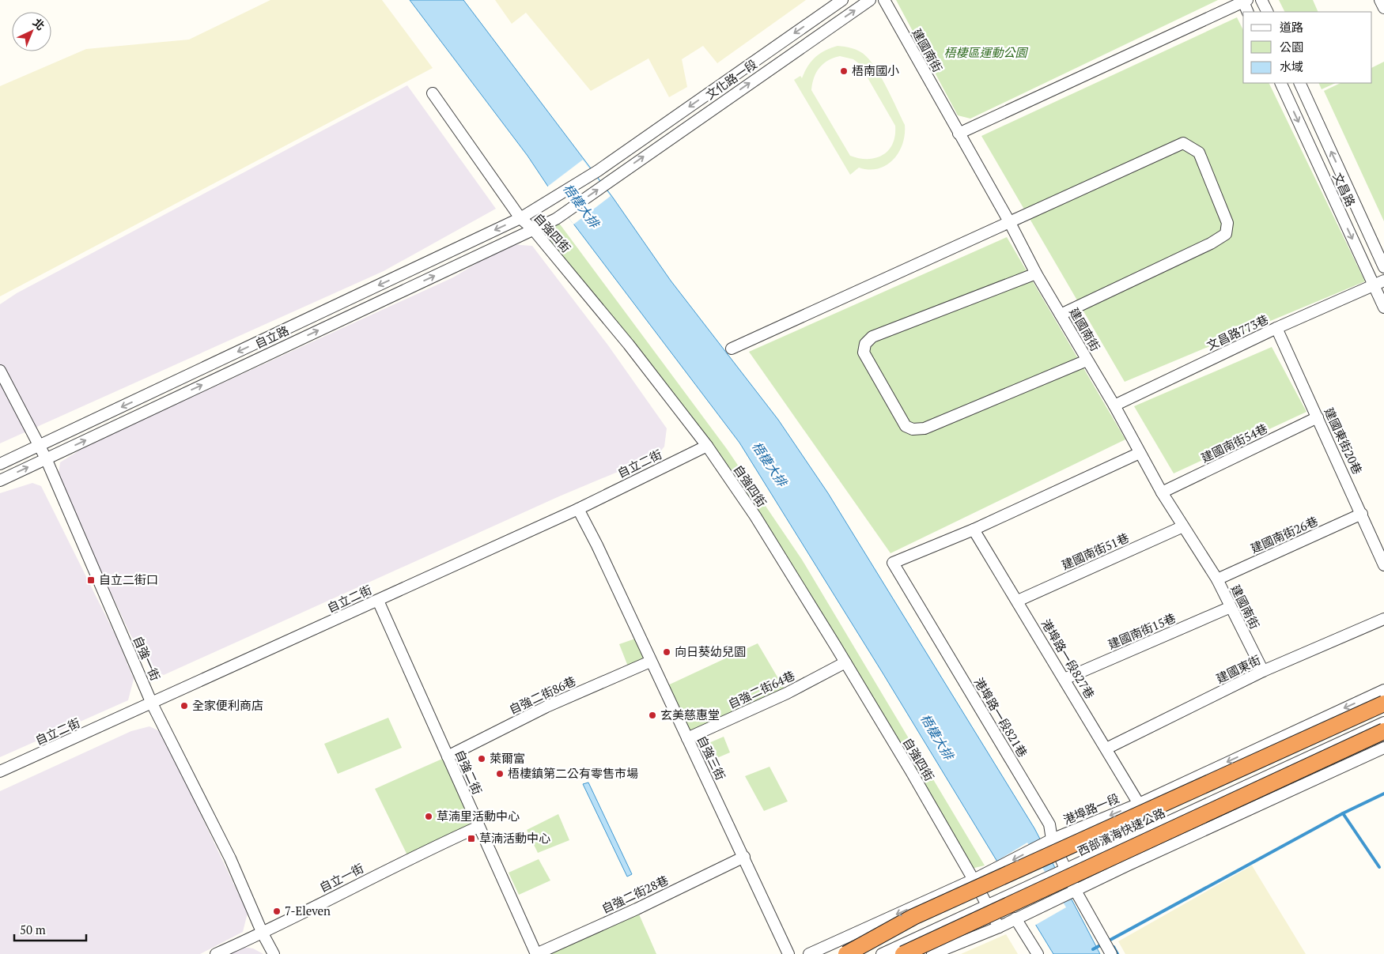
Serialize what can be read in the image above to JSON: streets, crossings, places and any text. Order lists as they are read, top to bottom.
{
  "streets": {
    "highway": ["西部濱海快速公路"],
    "street": [
      "建國南街",
      "文化路一段",
      "文昌路",
      "自強四街",
      "文昌路773巷",
      "自立路",
      "建國東街20巷",
      "建國南街54巷",
      "自立二街",
      "建國南街26巷",
      "建國南街51巷",
      "建國南街15巷",
      "自強一街",
      "港埠路一段827巷",
      "建國東街",
      "自強二街64巷",
      "自強二街86巷",
      "港埠路一段821巷",
      "自強三街",
      "自強二街",
      "港埠路一段",
      "自立一街",
      "自強二街28巷"
    ]
  },
  "crossings": [
    ["建國南街", "文昌路773巷"],
    ["建國南街", "建國南街54巷"],
    ["建國南街", "建國南街26巷"],
    ["建國南街", "建國南街51巷"],
    ["建國南街", "建國南街15巷"],
    ["建國南街", "建國東街"],
    ["文化路一段", "自立路"],
    ["文昌路", "文昌路773巷"],
    ["自強四街", "自立路"],
    ["自強四街", "自立二街"],
    ["自強四街", "自強二街64巷"],
    ["自強四街", "港埠路一段"],
    ["文昌路773巷", "建國東街20巷"],
    ["自立路", "自強一街"],
    ["建國東街20巷", "建國南街54巷"],
    ["建國東街20巷", "建國南街26巷"],
    ["自立二街", "自強一街"],
    ["自立二街", "自強三街"],
    ["自立二街", "自強二街"],
    ["建國南街51巷", "港埠路一段827巷"],
    ["建國南街15巷", "港埠路一段827巷"],
    ["自強一街", "自立一街"],
    ["港埠路一段827巷", "建國東街"],
    ["港埠路一段827巷", "港埠路一段821巷"],
    ["港埠路一段827巷", "港埠路一段"],
    ["自強二街64巷", "自強三街"],
    ["自強二街86巷", "自強三街"],
    ["自強二街86巷", "自強二街"],
    ["港埠路一段821巷", "港埠路一段"],
    ["自強三街", "自強二街28巷"],
    ["自強二街", "自立一街"],
    ["自強二街", "自強二街28巷"]
  ],
  "water": ["梧棲大排"],
  "parks": ["梧棲區運動公園"],
  "places": {
    "other": [
      "梧南國小",
      "向日葵幼兒園",
      "全家便利商店",
      "玄美慈惠堂",
      "萊爾富",
      "梧棲鎮第二公有零售市場",
      "草湳里活動中心",
      "7-Eleven"
    ],
    "transit": ["自立二街口", "草湳活動中心"]
  },
  "legend": ["道路", "公園", "水域"],
  "scale_bar": "50 m",
  "north": "top right"
}
